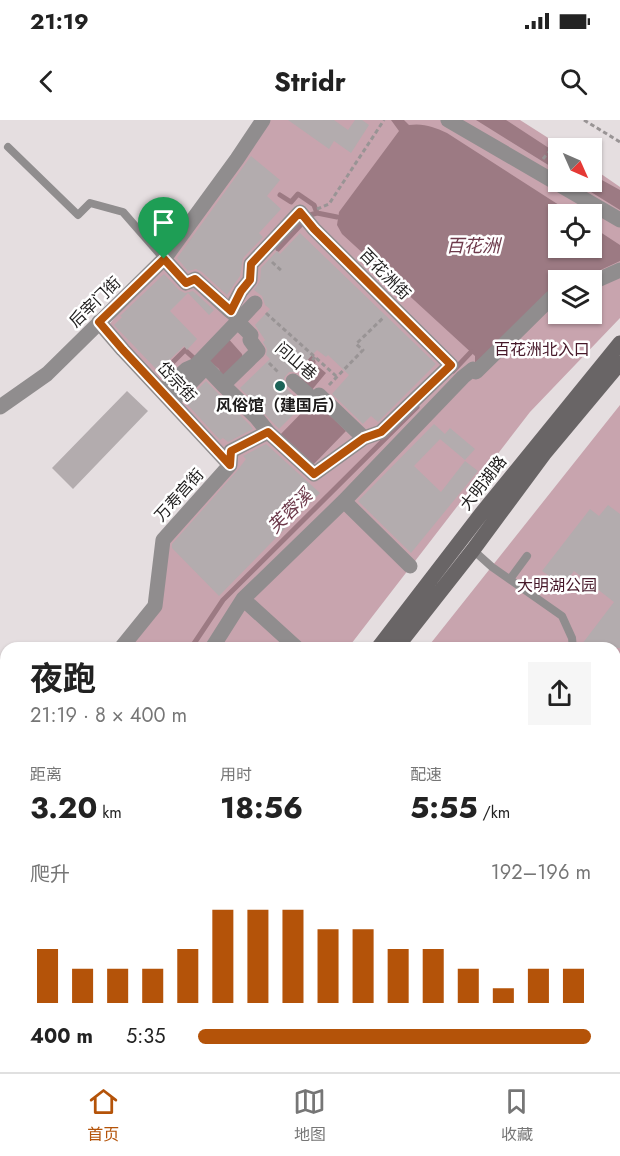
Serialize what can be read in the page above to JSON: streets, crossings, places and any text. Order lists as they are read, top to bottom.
{
  "streets": {
    "main road": ["大明湖路"],
    "street": [
      "百花洲街",
      "后宰门街",
      "问山巷",
      "岱宗街",
      "万寿宫街"
    ]
  },
  "crossings": [
    ["百花洲街", "问山巷"],
    ["后宰门街", "岱宗街"],
    ["岱宗街", "万寿宫街"]
  ],
  "water": ["百花洲", "芙蓉溪"],
  "parks": ["百花洲北入口", "大明湖公园"],
  "places": ["风俗馆（建国后）"],
  "north": "bottom right",
  "page": {
    "status": "21:19",
    "header": "Stridr",
    "heading": ["夜跑", "21:19 · 8 × 400 m"],
    "stats": [
      ["距离", "3.20 km"],
      ["用时", "18:56"],
      ["配速", "5:55 /km"]
    ],
    "chart": ["爬升", "192–196 m"],
    "list": [
      {
        "name": "400 m",
        "note": "5:35"
      }
    ],
    "tabs": ["首页", "地图", "收藏"]
  }
}
